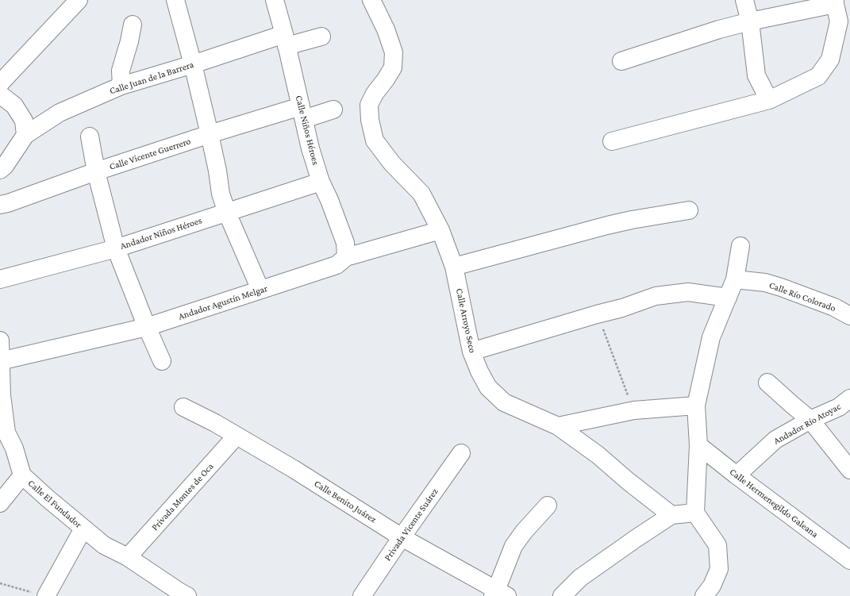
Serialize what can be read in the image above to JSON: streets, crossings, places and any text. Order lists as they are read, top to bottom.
{
  "streets": {
    "street": [
      "Calle Juan de la Barrera",
      "Calle Niños Héroes",
      "Calle Vicente Guerrero",
      "Andador Niños Héroes",
      "Calle Río Colorado",
      "Andador Agustín Melgar",
      "Calle Arroyo Seco",
      "Andador Río Atoyac",
      "Privada Montes de Oca",
      "Calle Benito Juárez",
      "Calle Hermenegildo Galeana",
      "Calle El Fundador",
      "Privada Vicente Suárez"
    ]
  },
  "crossings": [
    ["Calle Juan de la Barrera", "Calle Niños Héroes"],
    ["Calle Niños Héroes", "Calle Vicente Guerrero"],
    ["Calle Niños Héroes", "Andador Niños Héroes"],
    ["Calle Niños Héroes", "Andador Agustín Melgar"],
    ["Andador Agustín Melgar", "Calle Arroyo Seco"],
    ["Andador Agustín Melgar", "Calle El Fundador"],
    ["Andador Río Atoyac", "Calle Hermenegildo Galeana"],
    ["Privada Montes de Oca", "Calle Benito Juárez"],
    ["Privada Montes de Oca", "Calle El Fundador"],
    ["Calle Benito Juárez", "Privada Vicente Suárez"]
  ]
}
